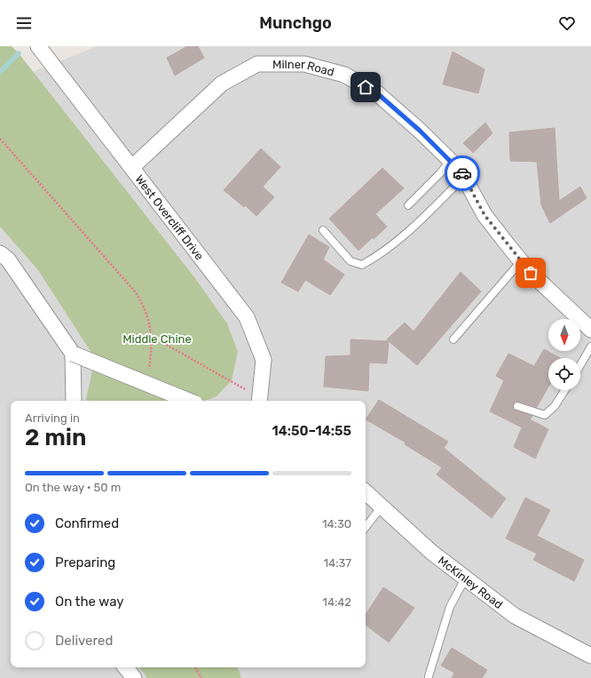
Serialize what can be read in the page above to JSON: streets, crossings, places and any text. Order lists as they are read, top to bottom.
{
  "streets": {
    "street": ["Milner Road", "West Overcliff Drive", "McKinley Road"]
  },
  "crossings": [
    ["Milner Road", "West Overcliff Drive"]
  ],
  "parks": ["Middle Chine"],
  "north": "bottom",
  "page": {
    "header": "Munchgo",
    "heading": ["2 min", "Arriving in", "14:50–14:55"],
    "bar": "On the way · 50 m",
    "list": [
      ["Confirmed", "14:30"],
      ["Preparing", "14:37"],
      ["On the way", "14:42"],
      "Delivered"
    ]
  }
}
